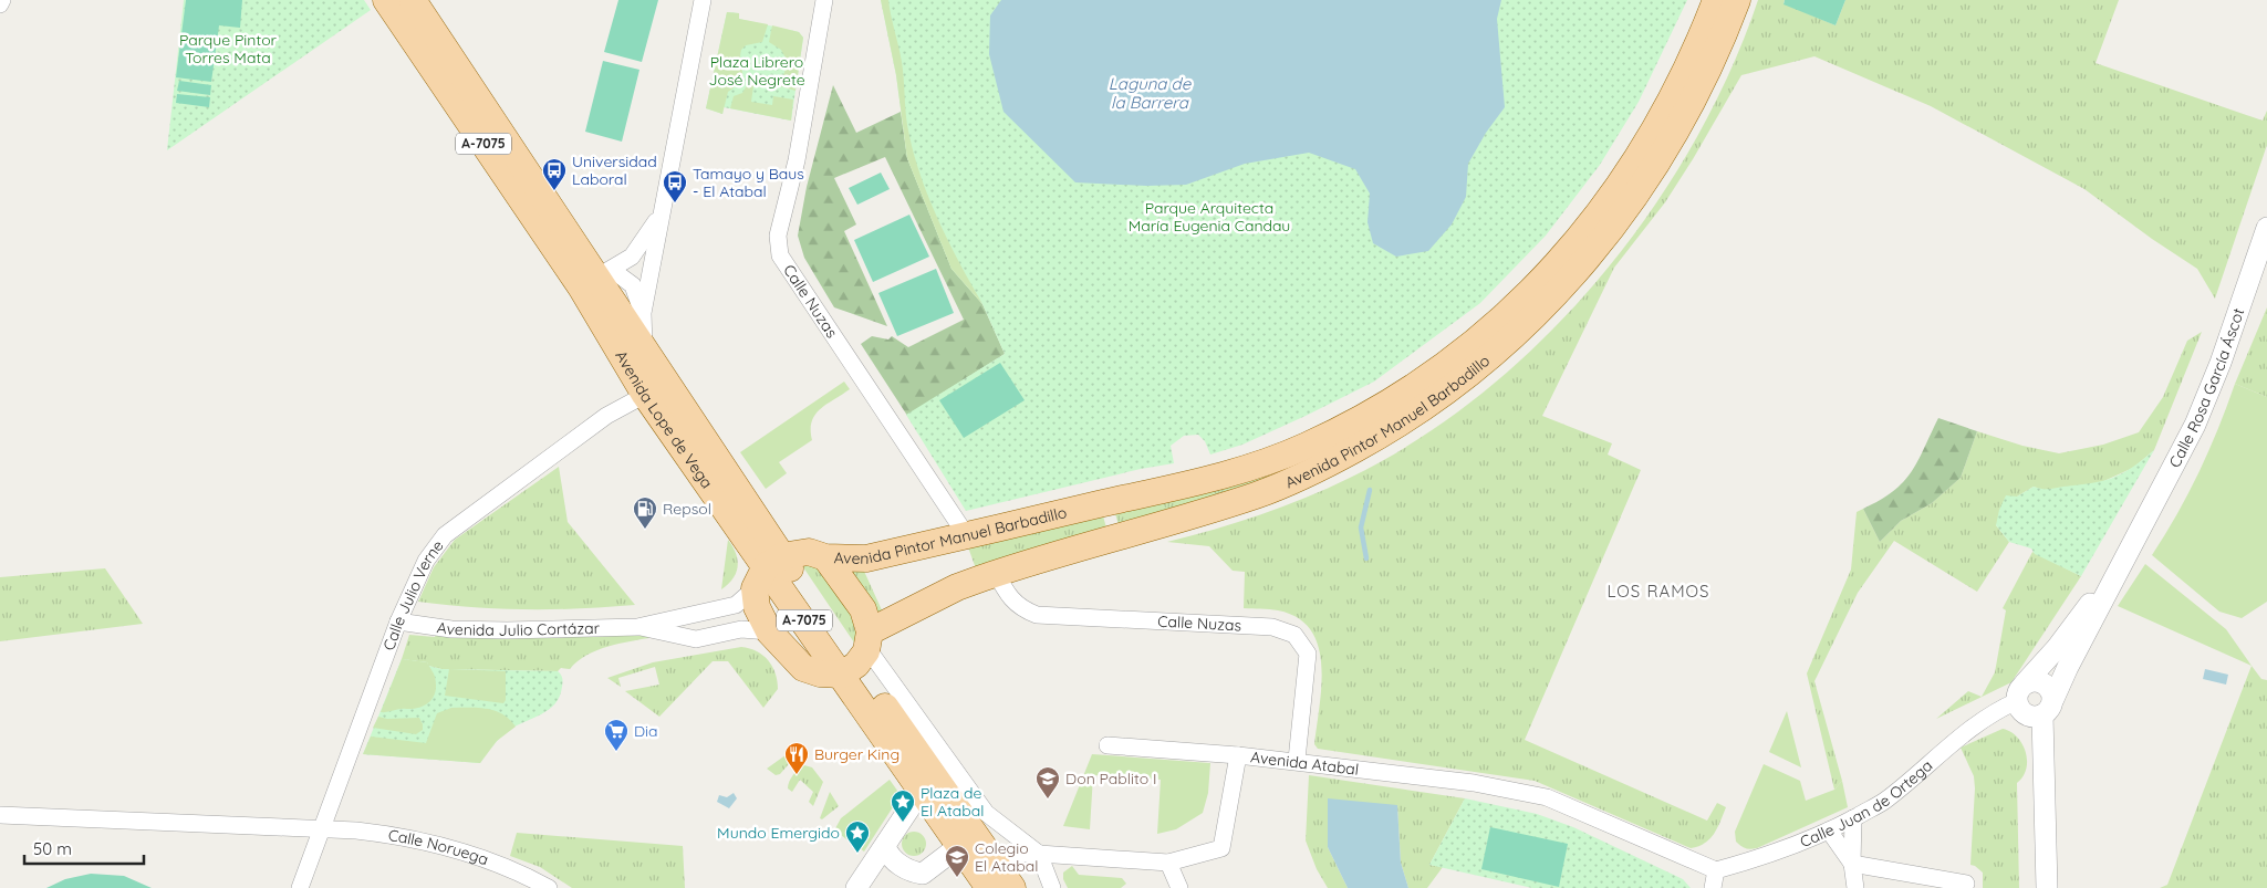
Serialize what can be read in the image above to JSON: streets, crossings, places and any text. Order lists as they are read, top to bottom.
{
  "streets": {
    "main road": ["A-7075", "Avenida Lope de Vega", "Avenida Pintor Manuel Barbadillo"],
    "street": [
      "Calle Nuzas",
      "Calle Rosa García Áscot",
      "Calle Julio Verne",
      "Avenida Julio Cortázar",
      "Avenida Atabal",
      "Calle Juan de Ortega",
      "Calle Noruega"
    ]
  },
  "crossings": [
    ["Calle Nuzas", "Avenida Pintor Manuel Barbadillo"],
    ["Calle Nuzas", "Avenida Atabal"],
    ["Calle Rosa García Áscot", "Calle Juan de Ortega"],
    ["Avenida Lope de Vega", "Avenida Pintor Manuel Barbadillo"],
    ["Avenida Lope de Vega", "Calle Julio Verne"],
    ["Avenida Lope de Vega", "Avenida Julio Cortázar"],
    ["Avenida Lope de Vega", "Avenida Atabal"],
    ["Avenida Pintor Manuel Barbadillo", "Avenida Julio Cortázar"],
    ["Calle Julio Verne", "Avenida Julio Cortázar"],
    ["Calle Julio Verne", "Calle Noruega"],
    ["Avenida Atabal", "Calle Juan de Ortega"]
  ],
  "districts": ["LOS RAMOS"],
  "water": ["Laguna de la Barrera"],
  "parks": ["Parque Pintor Torres Mata", "Plaza Librero José Negrete", "Parque Arquitecta María Eugenia Candau"],
  "places": {
    "bus stop": ["Universidad Laboral", "Tamayo y Baus - El Atabal"],
    "fuel station": ["Repsol"],
    "supermarket": ["Dia"],
    "restaurant": ["Burger King"],
    "school or university": ["Don Pablito I", "Colegio El Atabal"],
    "place": ["Plaza de El Atabal", "Mundo Emergido"]
  },
  "scale_bar": "50 m"
}
